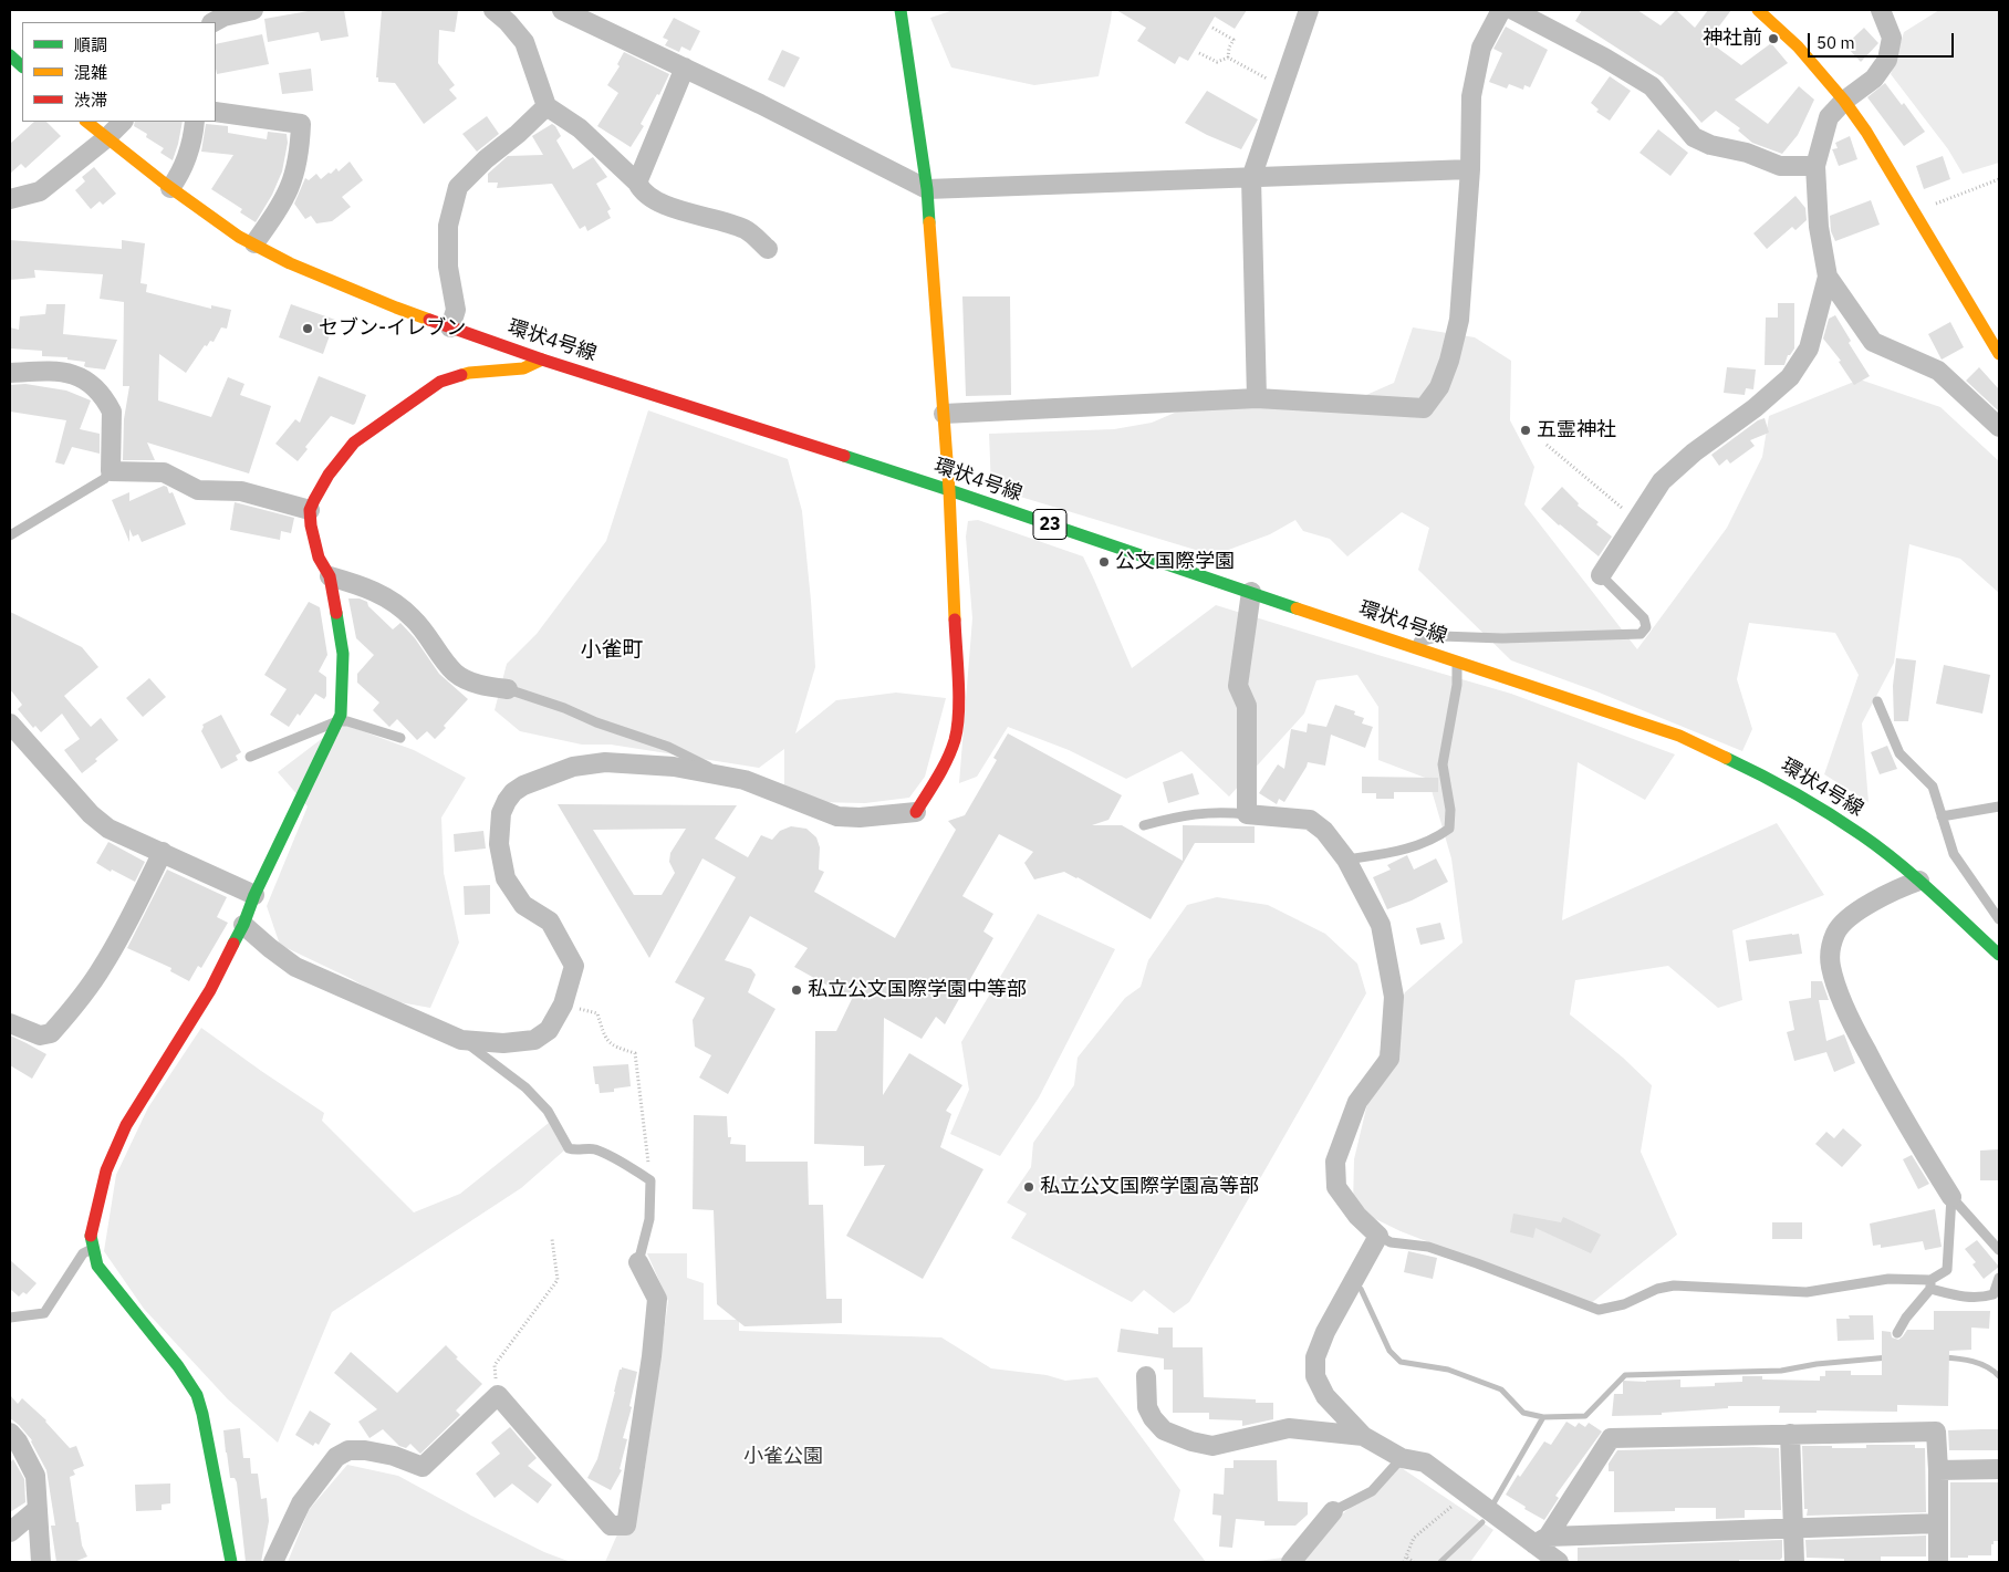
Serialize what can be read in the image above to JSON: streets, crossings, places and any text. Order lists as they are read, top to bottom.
{
  "streets": {
    "street": ["環状4号線", "23"]
  },
  "districts": ["小雀町"],
  "parks": ["小雀公園"],
  "places": [
    "神社前",
    "セブン-イレブン",
    "五霊神社",
    "公文国際学園",
    "私立公文国際学園中等部",
    "私立公文国際学園高等部"
  ],
  "legend": ["順調", "混雑", "渋滞"],
  "scale_bar": "50 m"
}
